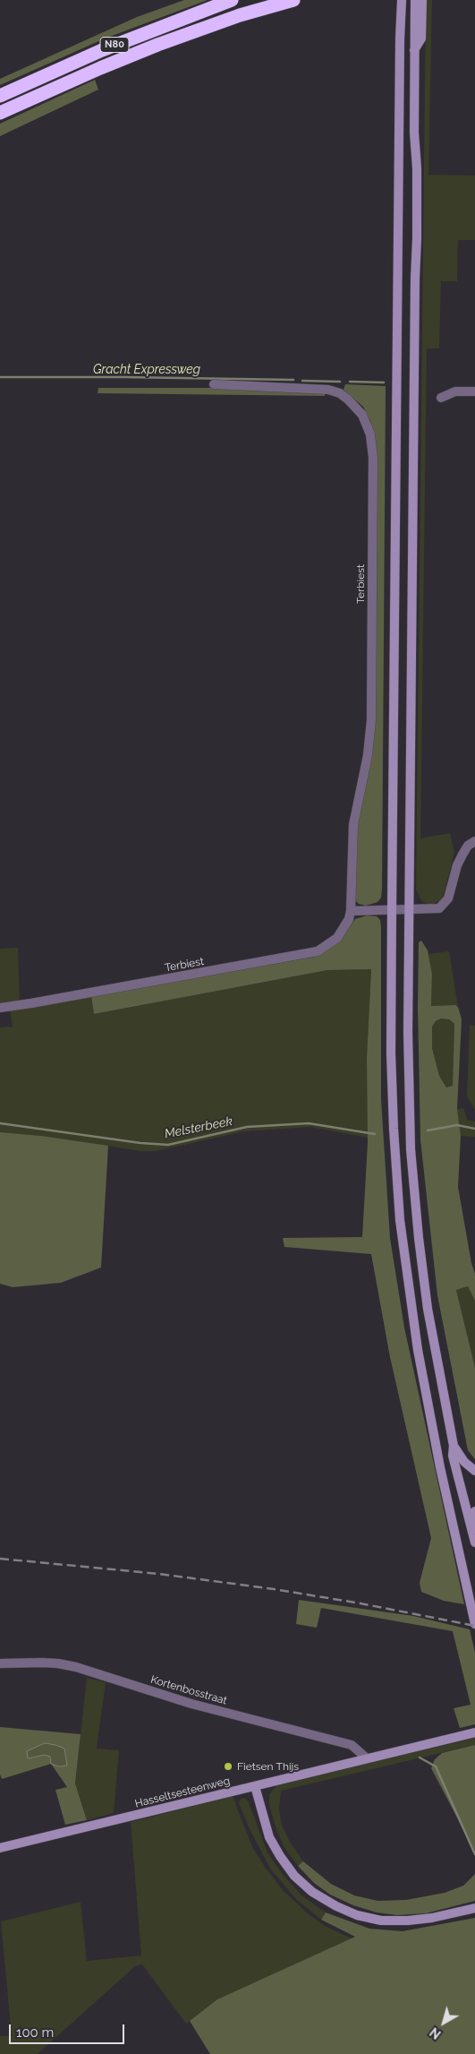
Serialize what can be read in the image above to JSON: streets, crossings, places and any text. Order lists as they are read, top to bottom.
{
  "streets": {
    "highway": ["N80"],
    "main road": ["Hasseltsesteenweg"],
    "street": ["Terbiest", "Kortenbosstraat"]
  },
  "crossings": [
    ["Kortenbosstraat", "Hasseltsesteenweg"]
  ],
  "water": ["Gracht Expressweg", "Melsterbeek"],
  "places": ["Fietsen Thijs"],
  "scale_bar": "100 m",
  "north": "bottom left"
}
